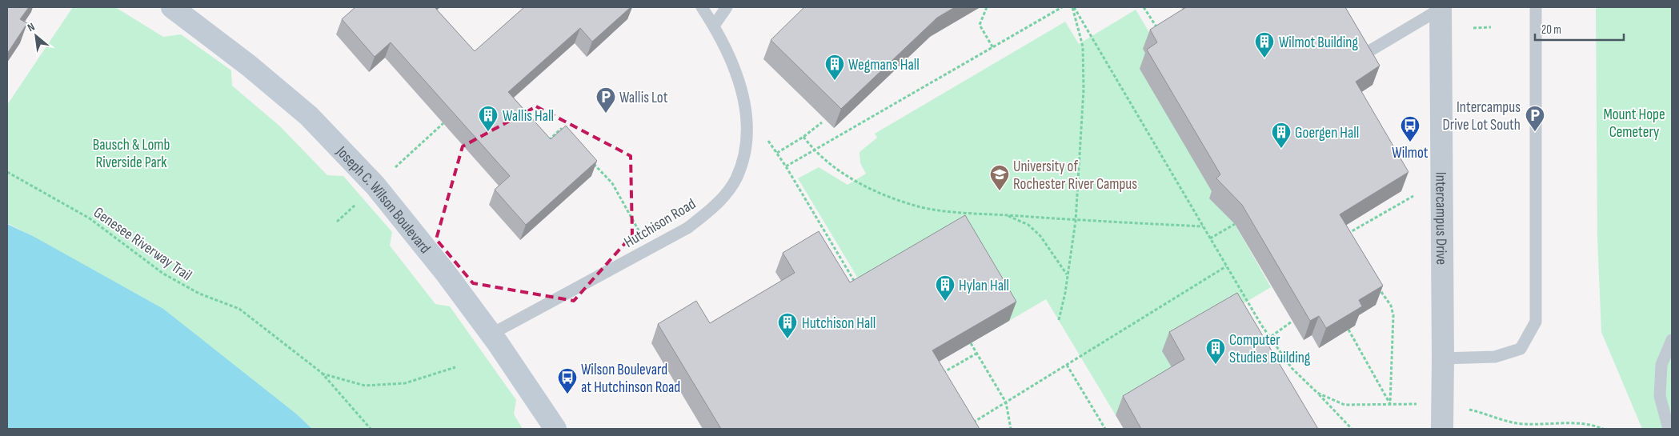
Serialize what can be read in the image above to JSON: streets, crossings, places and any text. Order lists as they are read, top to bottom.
{
  "streets": {
    "street": ["Joseph C. Wilson Boulevard", "Intercampus Drive"],
    "lane": ["Hutchison Road"],
    "path": ["Genesee Riverway Trail"]
  },
  "crossings": [
    ["Joseph C. Wilson Boulevard", "Hutchison Road"]
  ],
  "parks": ["Mount Hope Cemetery", "Bausch & Lomb Riverside Park"],
  "places": {
    "building": [
      "Wilmot Building",
      "Wegmans Hall",
      "Wallis Hall",
      "Goergen Hall",
      "Hylan Hall",
      "Hutchison Hall",
      "Computer Studies Building"
    ],
    "parking": ["Wallis Lot", "Intercampus Drive Lot South"],
    "bus stop": ["Wilmot", "Wilson Boulevard at Hutchinson Road"],
    "school or university": ["University of Rochester River Campus"]
  },
  "scale_bar": "20 m",
  "north": "top left"
}
